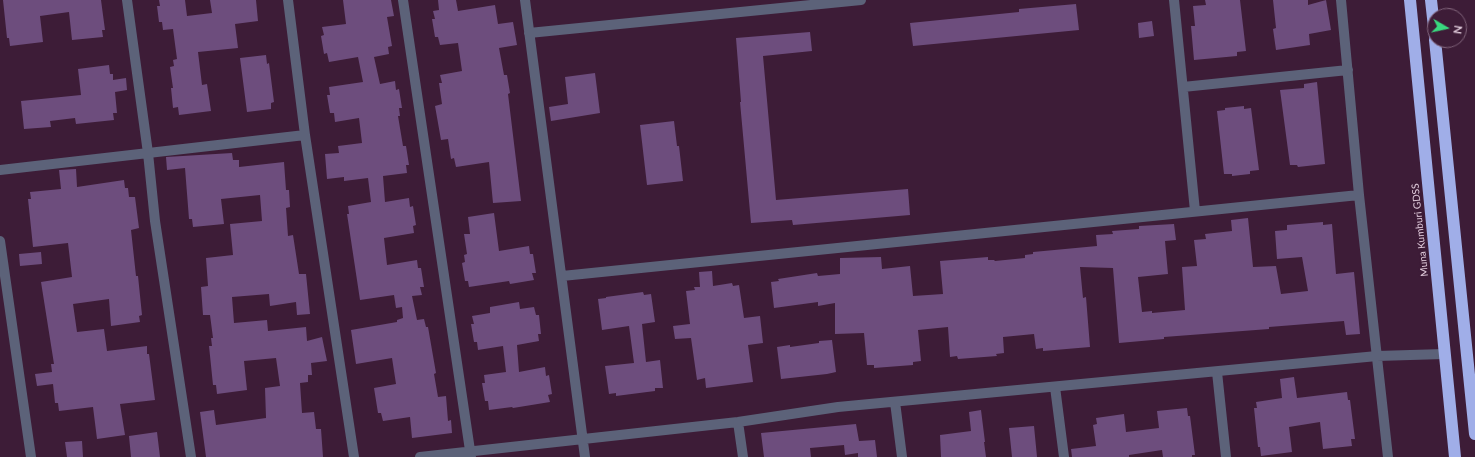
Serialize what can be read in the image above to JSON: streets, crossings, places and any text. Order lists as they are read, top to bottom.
{
  "streets": {
    "highway": ["Muna Kumburi GDSS"]
  },
  "north": "right"
}
